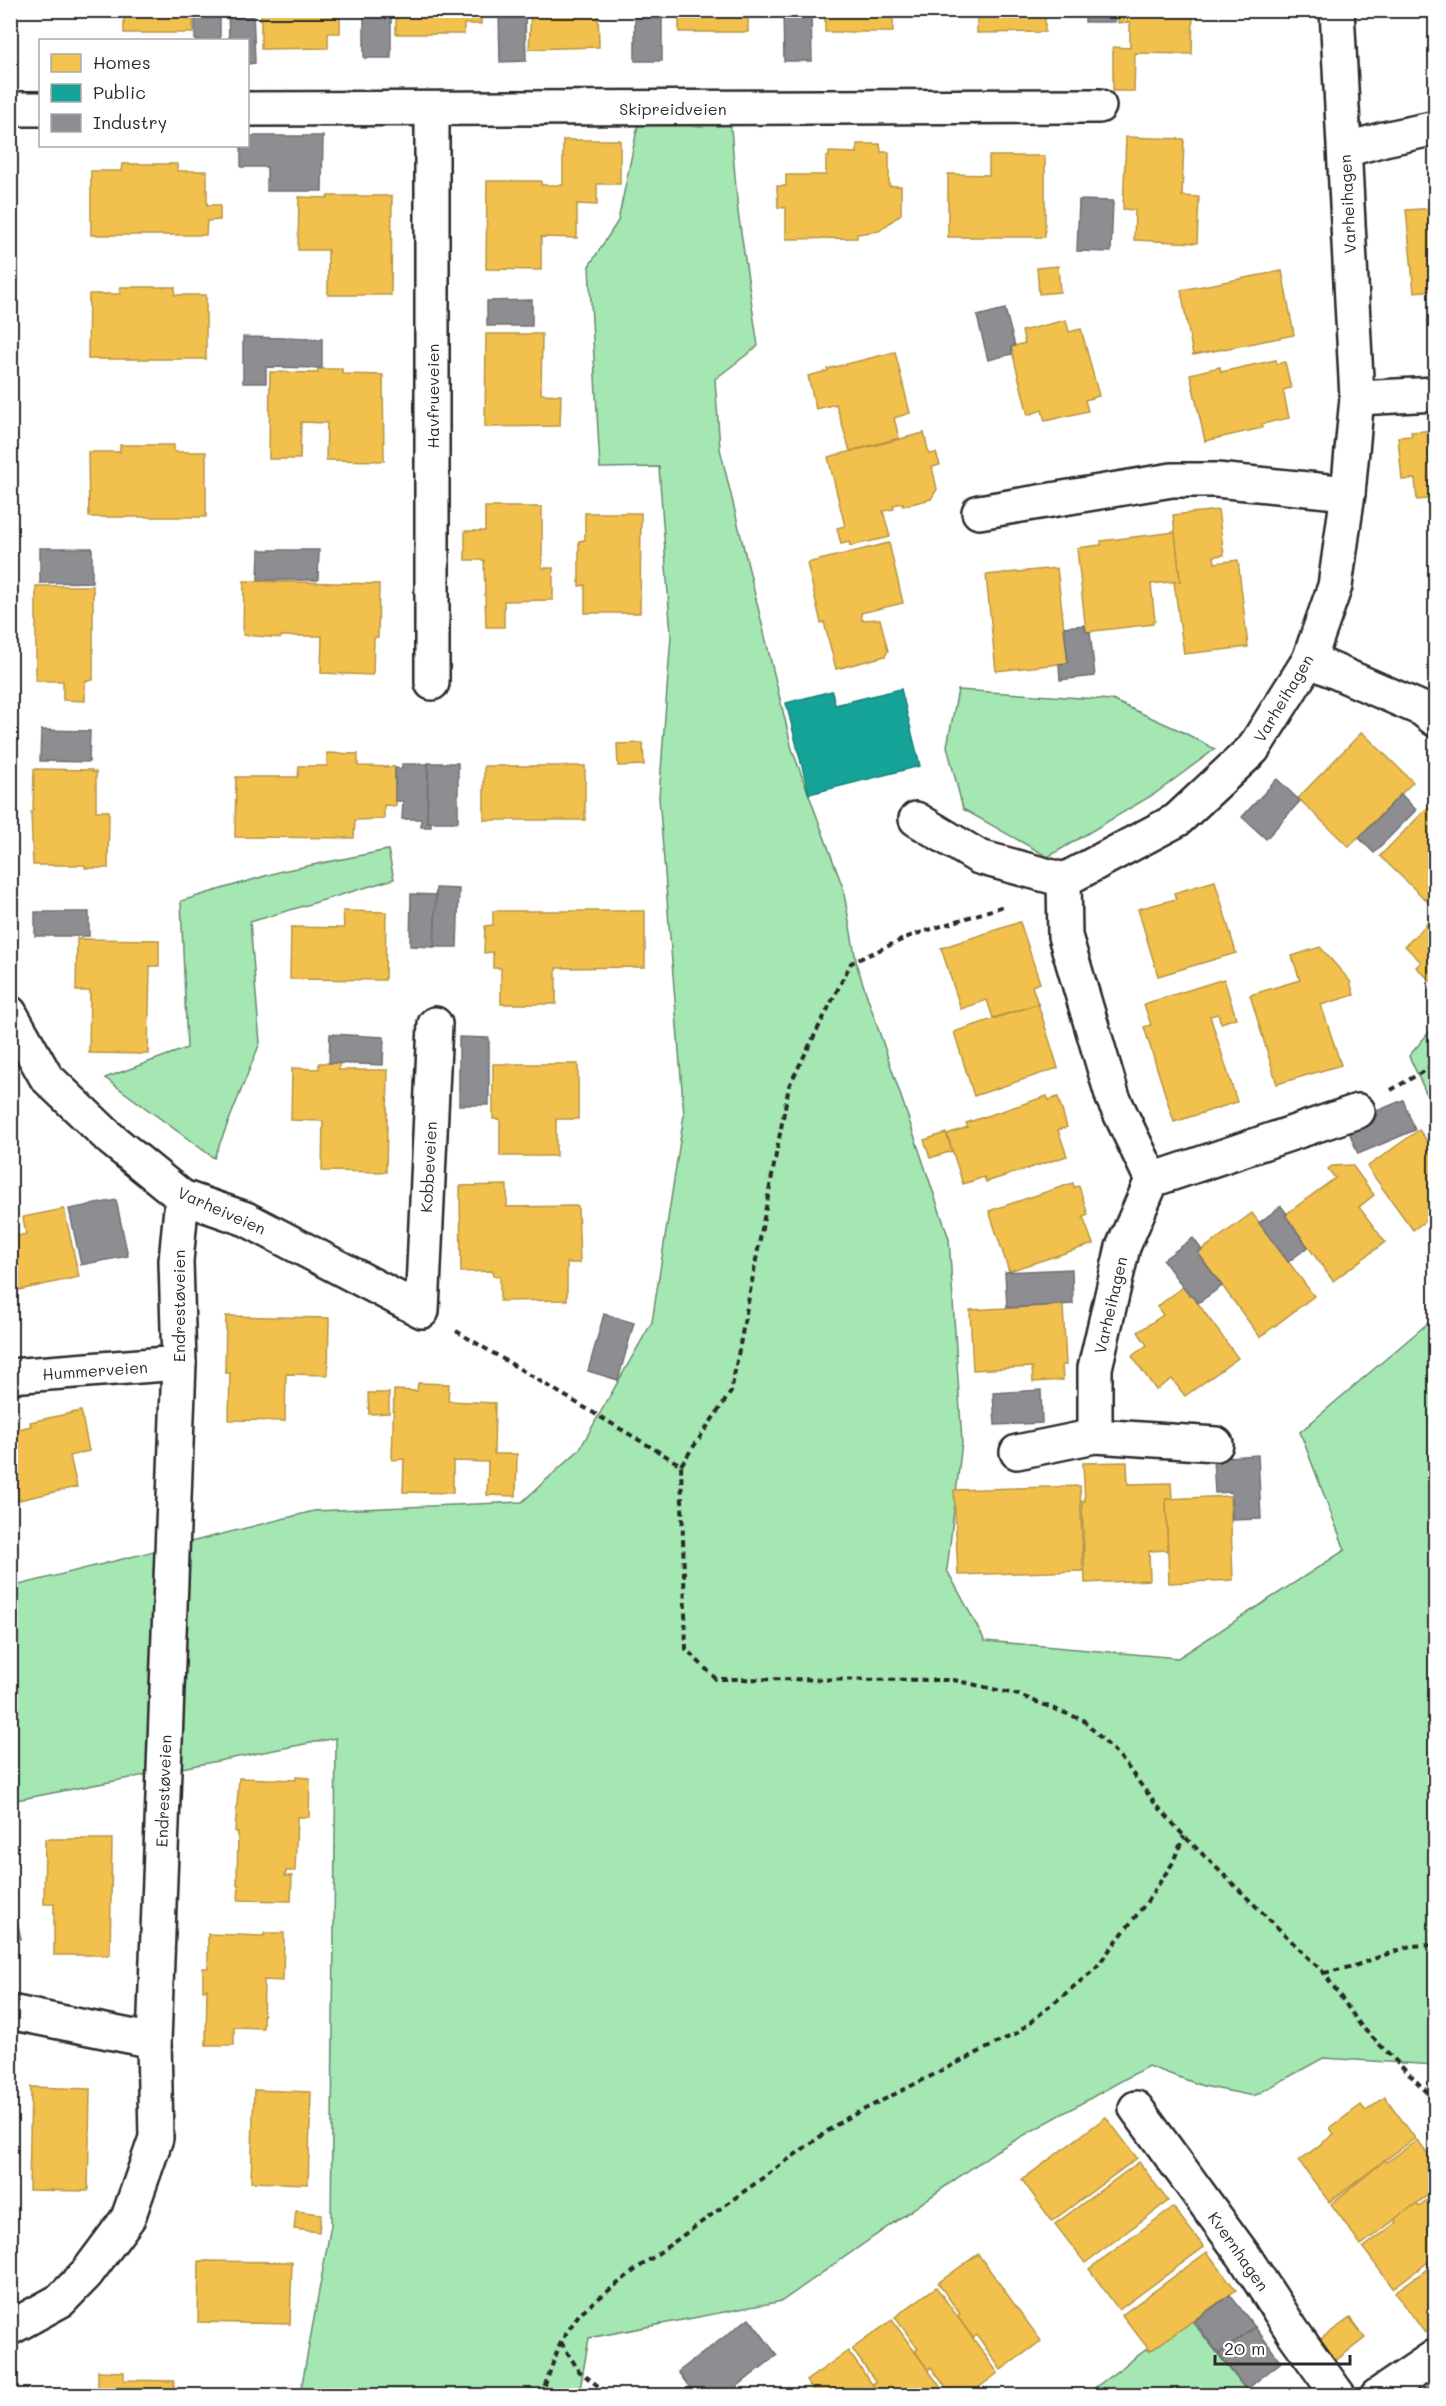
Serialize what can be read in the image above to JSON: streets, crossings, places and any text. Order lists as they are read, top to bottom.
{
  "streets": {
    "street": [
      "Skipreidveien",
      "Varheihagen",
      "Havfrueveien",
      "Kobbeveien",
      "Varheiveien",
      "Endrestøveien",
      "Hummerveien",
      "Kvernhagen"
    ]
  },
  "crossings": [
    ["Skipreidveien", "Havfrueveien"],
    ["Kobbeveien", "Varheiveien"],
    ["Varheiveien", "Endrestøveien"],
    ["Endrestøveien", "Hummerveien"]
  ],
  "legend": ["Homes", "Public", "Industry"],
  "scale_bar": "20 m"
}
